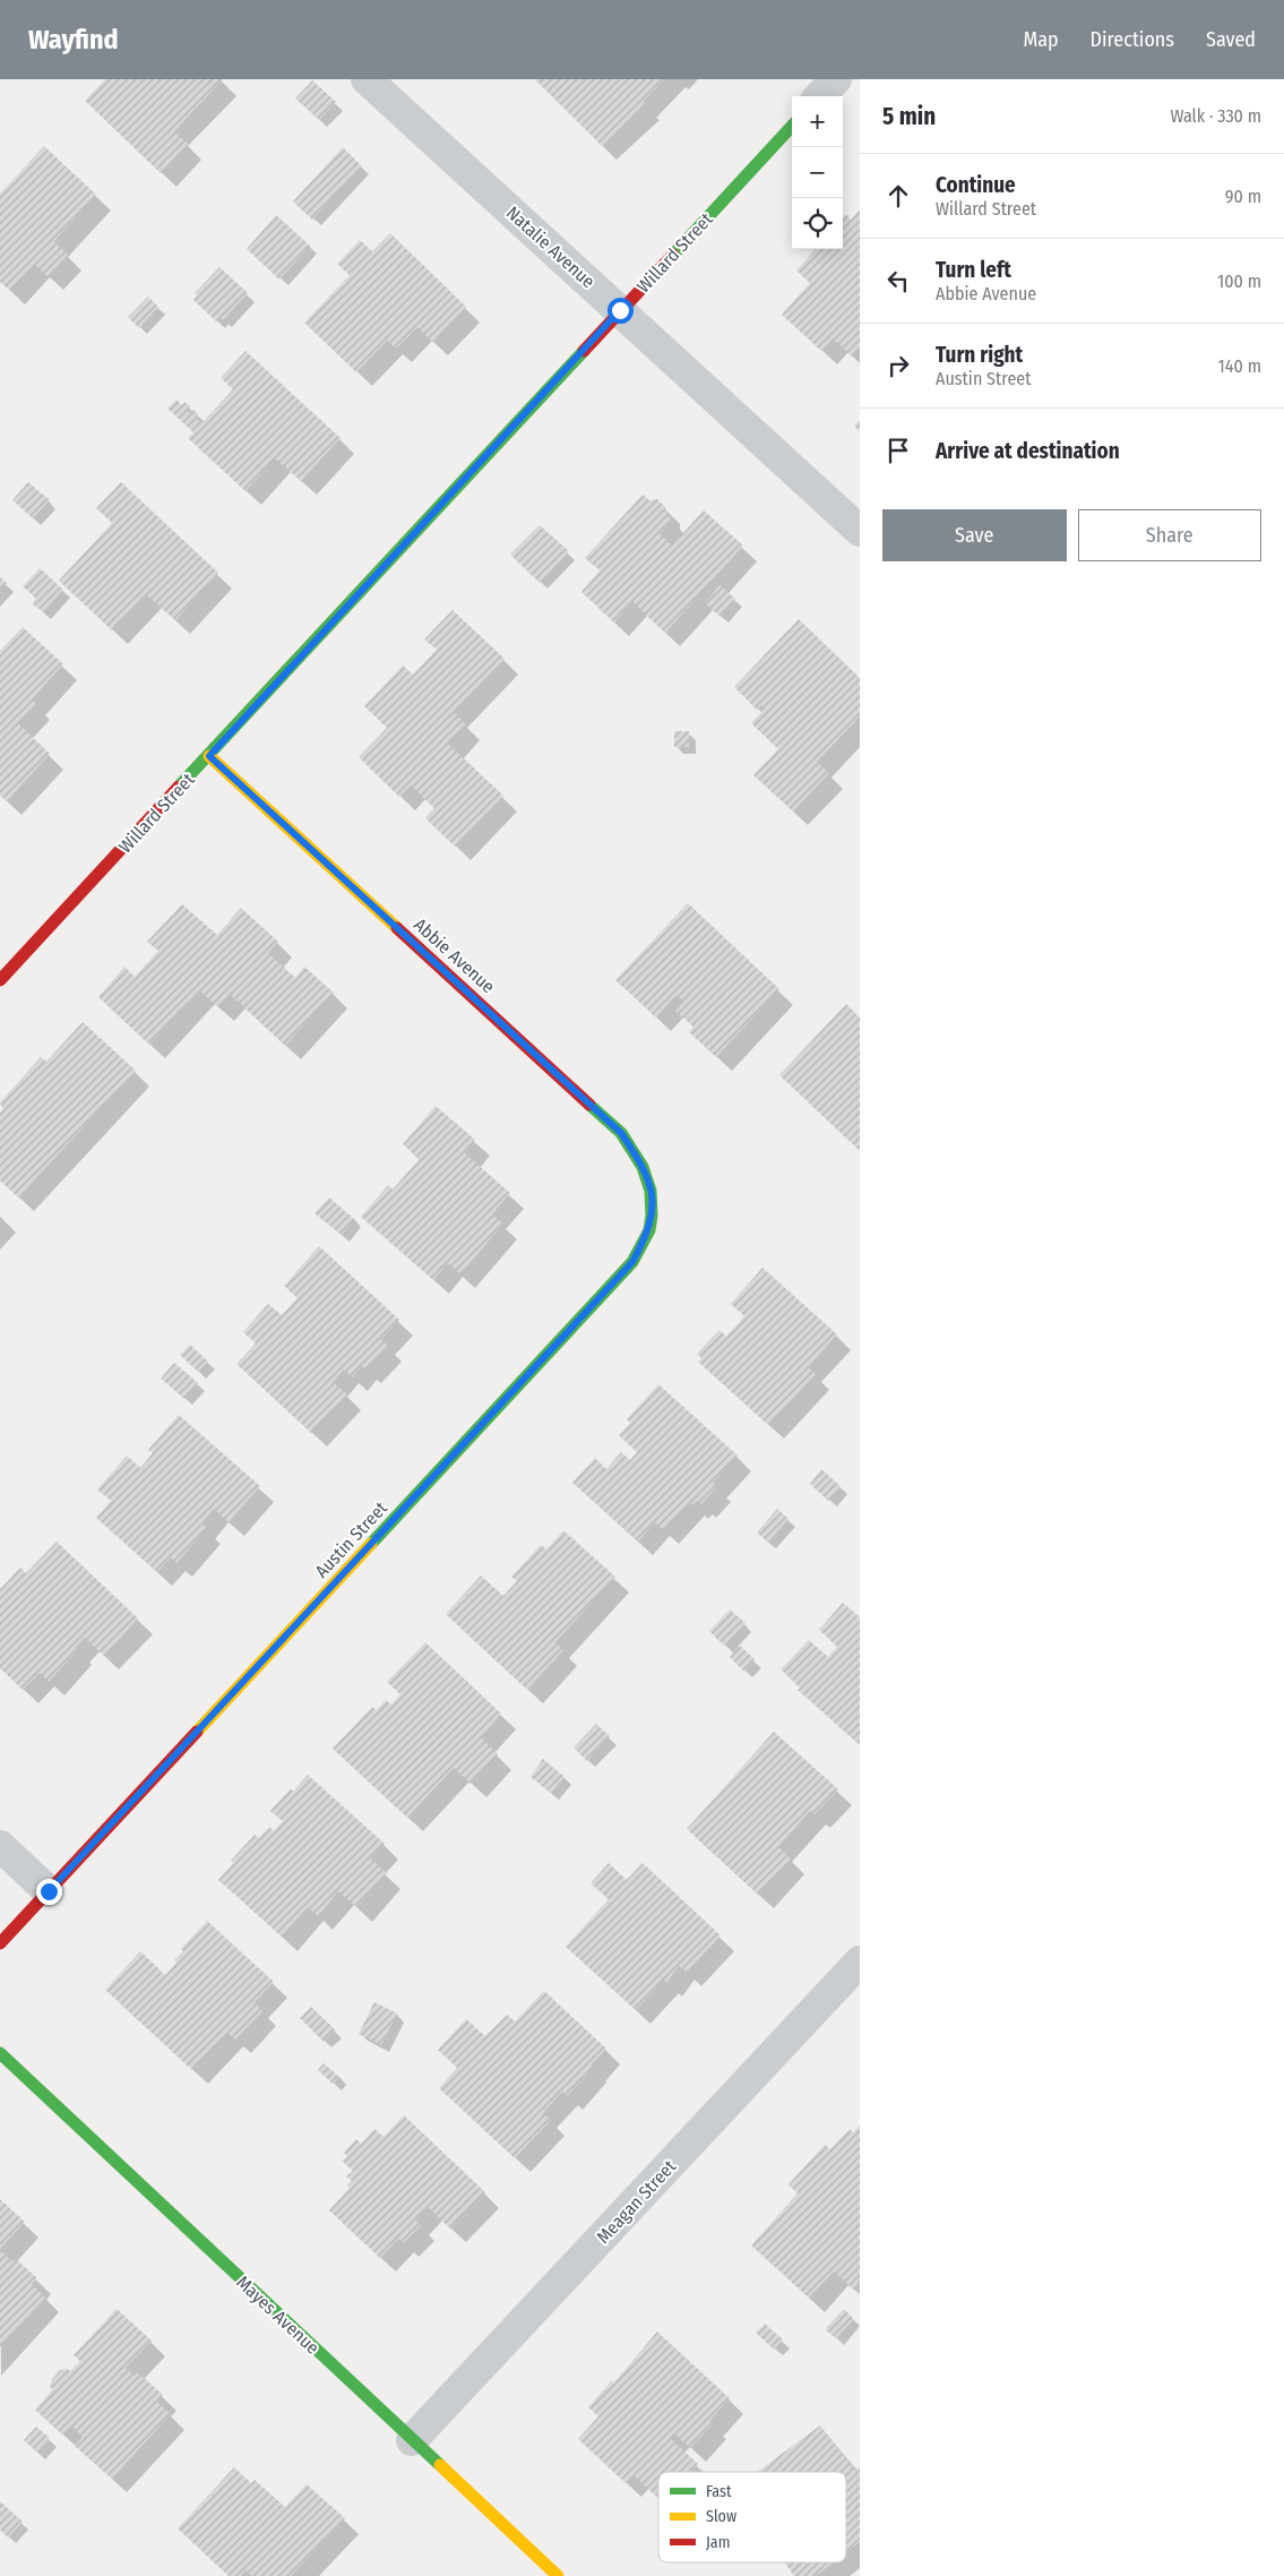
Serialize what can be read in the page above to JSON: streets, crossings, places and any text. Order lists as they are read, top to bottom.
{
  "streets": {
    "street": [
      "Natalie Avenue",
      "Willard Street",
      "Abbie Avenue",
      "Austin Street",
      "Meagan Street",
      "Mayes Avenue"
    ]
  },
  "crossings": [
    ["Natalie Avenue", "Willard Street"],
    ["Willard Street", "Abbie Avenue"],
    ["Abbie Avenue", "Austin Street"],
    ["Meagan Street", "Mayes Avenue"]
  ],
  "legend": ["Fast", "Slow", "Jam"],
  "page": {
    "header": "Wayfind",
    "nav": ["Map", "Directions", "Saved"],
    "heading": ["5 min", "Walk · 330 m"],
    "map_buttons": ["+", "−"],
    "list": [
      ["Continue", "Willard Street", "90 m"],
      ["Turn left", "Abbie Avenue", "100 m"],
      ["Turn right", "Austin Street", "140 m"],
      "Arrive at destination"
    ],
    "buttons": ["Save", "Share"]
  }
}
